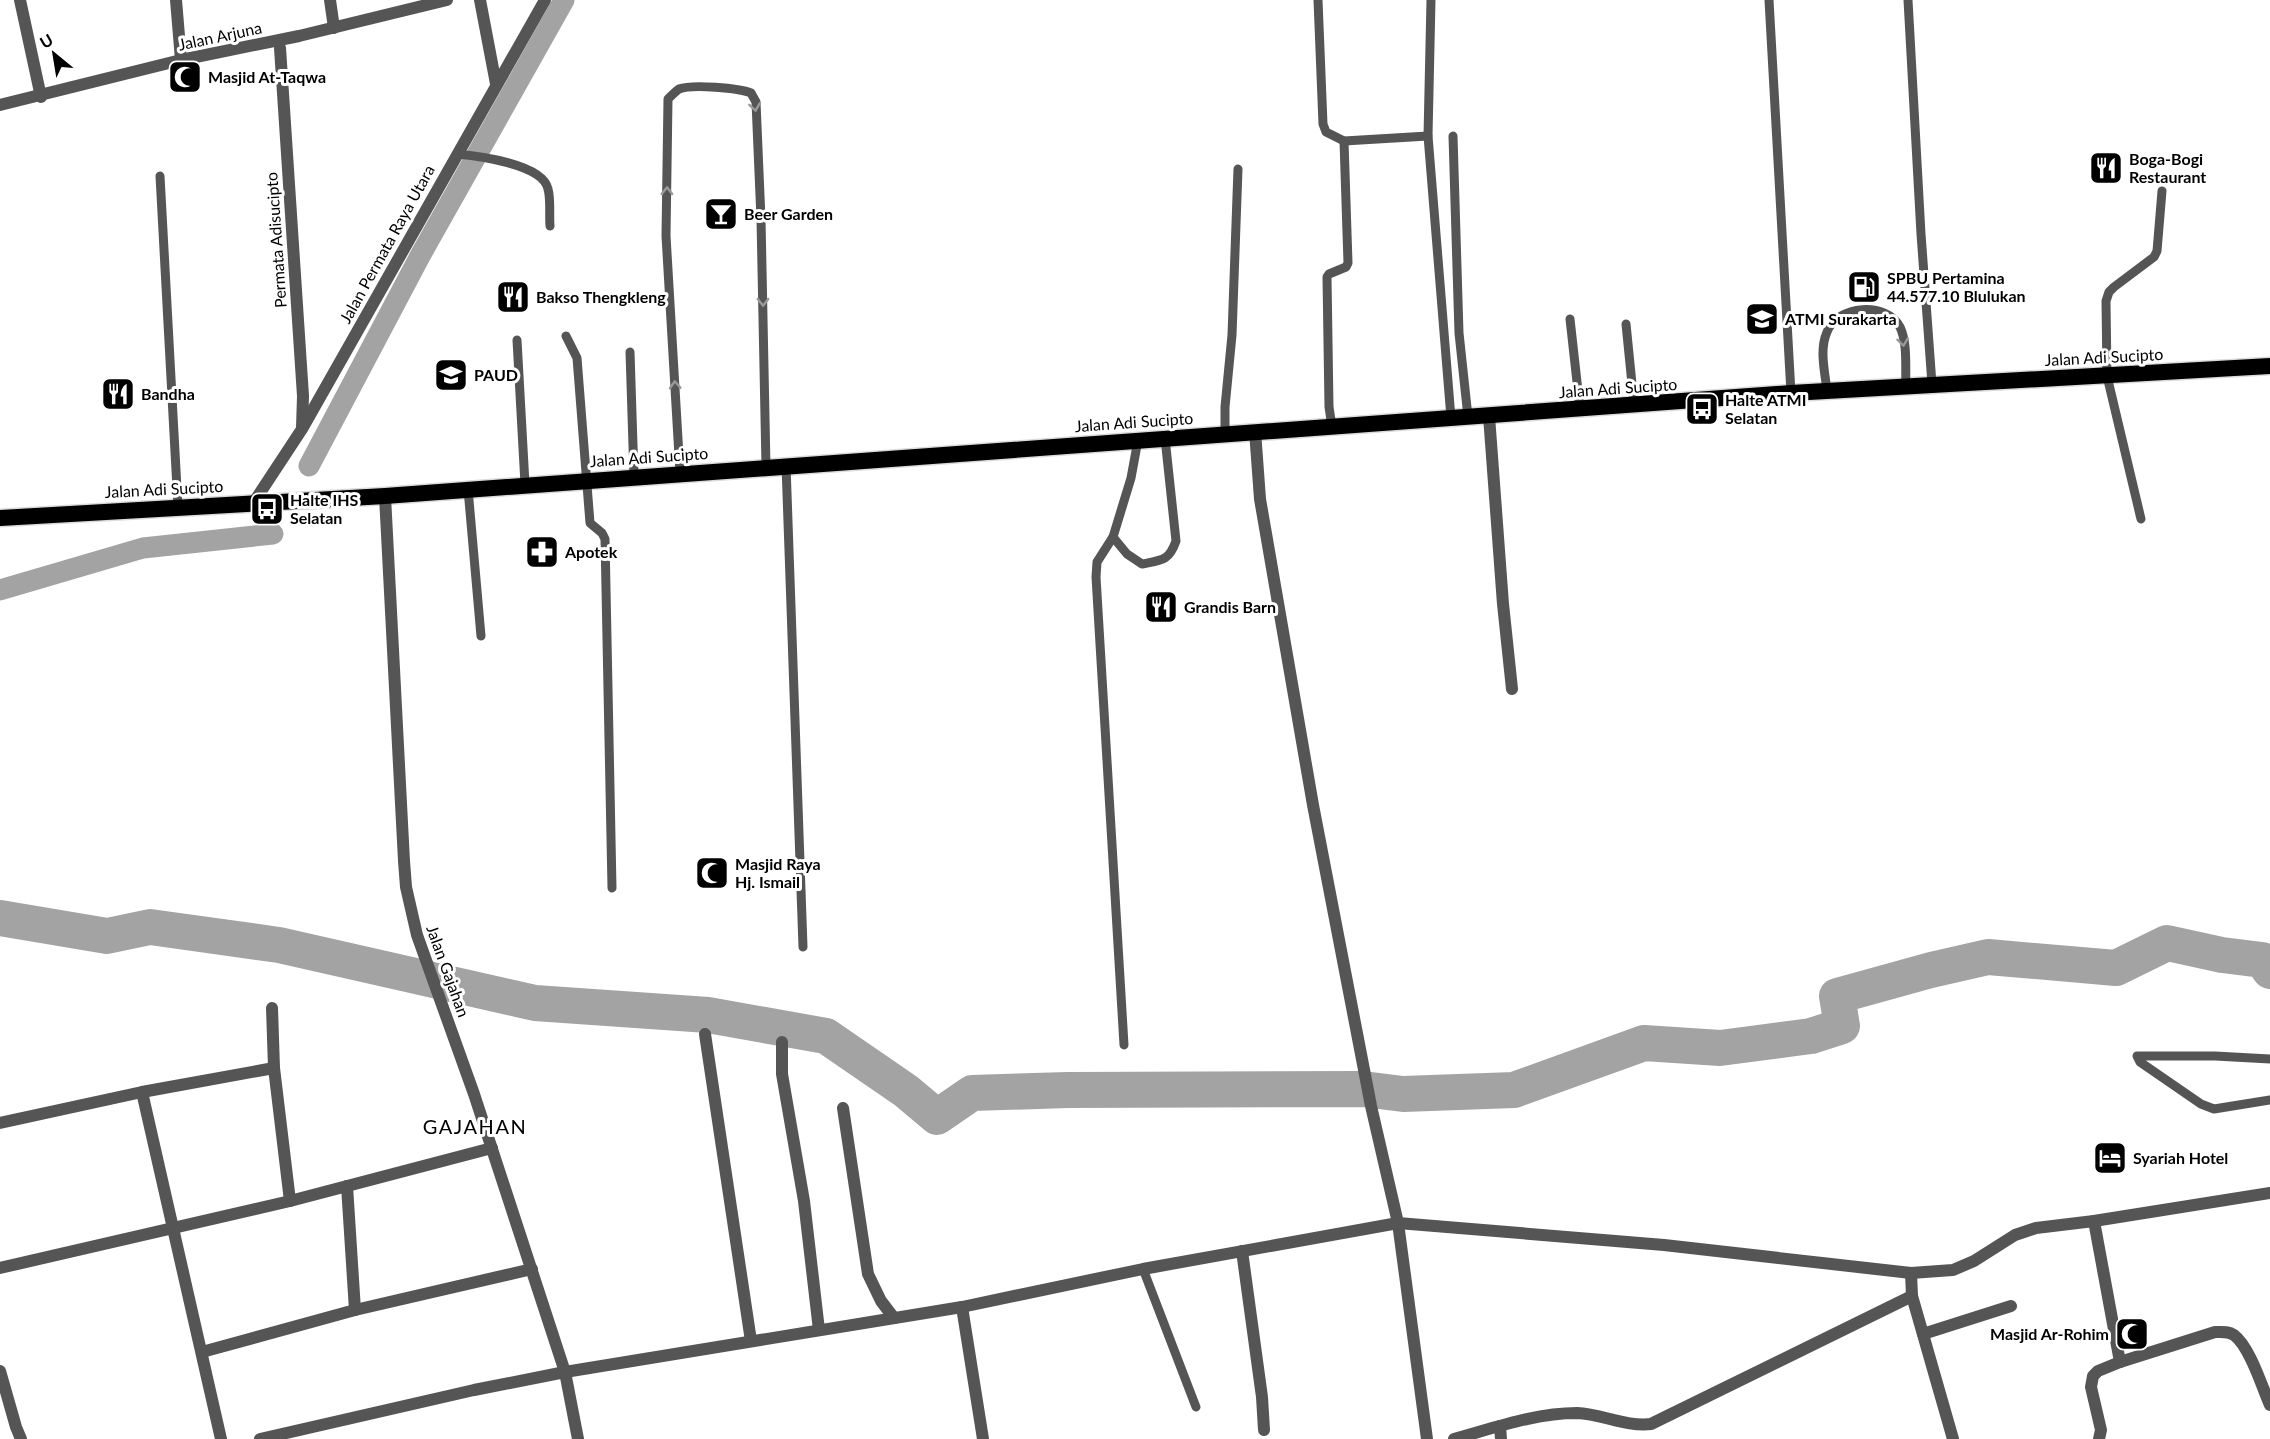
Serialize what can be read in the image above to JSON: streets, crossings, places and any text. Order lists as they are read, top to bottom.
{
  "streets": {
    "highway": ["Jalan Adi Sucipto"],
    "street": [
      "Jalan Arjuna",
      "Permata Adisucipto",
      "Jalan Permata Raya Utara",
      "Jalan Gajahan"
    ]
  },
  "crossings": [
    ["Permata Adisucipto", "Jalan Permata Raya Utara"],
    ["Jalan Permata Raya Utara", "Jalan Adi Sucipto"],
    ["Jalan Adi Sucipto", "Jalan Gajahan"]
  ],
  "districts": ["GAJAHAN"],
  "places": {
    "mosque": ["Masjid At-Taqwa", "Masjid Raya Hj. Ismail", "Masjid Ar-Rohim"],
    "restaurant": [
      "Boga-Bogi Restaurant",
      "Bakso Thengkleng",
      "Bandha",
      "Grandis Barn"
    ],
    "bar": ["Beer Garden"],
    "fuel station": ["SPBU Pertamina 44.577.10 Blulukan"],
    "school or university": ["ATMI Surakarta", "PAUD"],
    "bus stop": ["Halte ATMI Selatan", "Halte IHS Selatan"],
    "pharmacy": ["Apotek"],
    "hotel": ["Syariah Hotel"]
  },
  "north": "top left"
}
